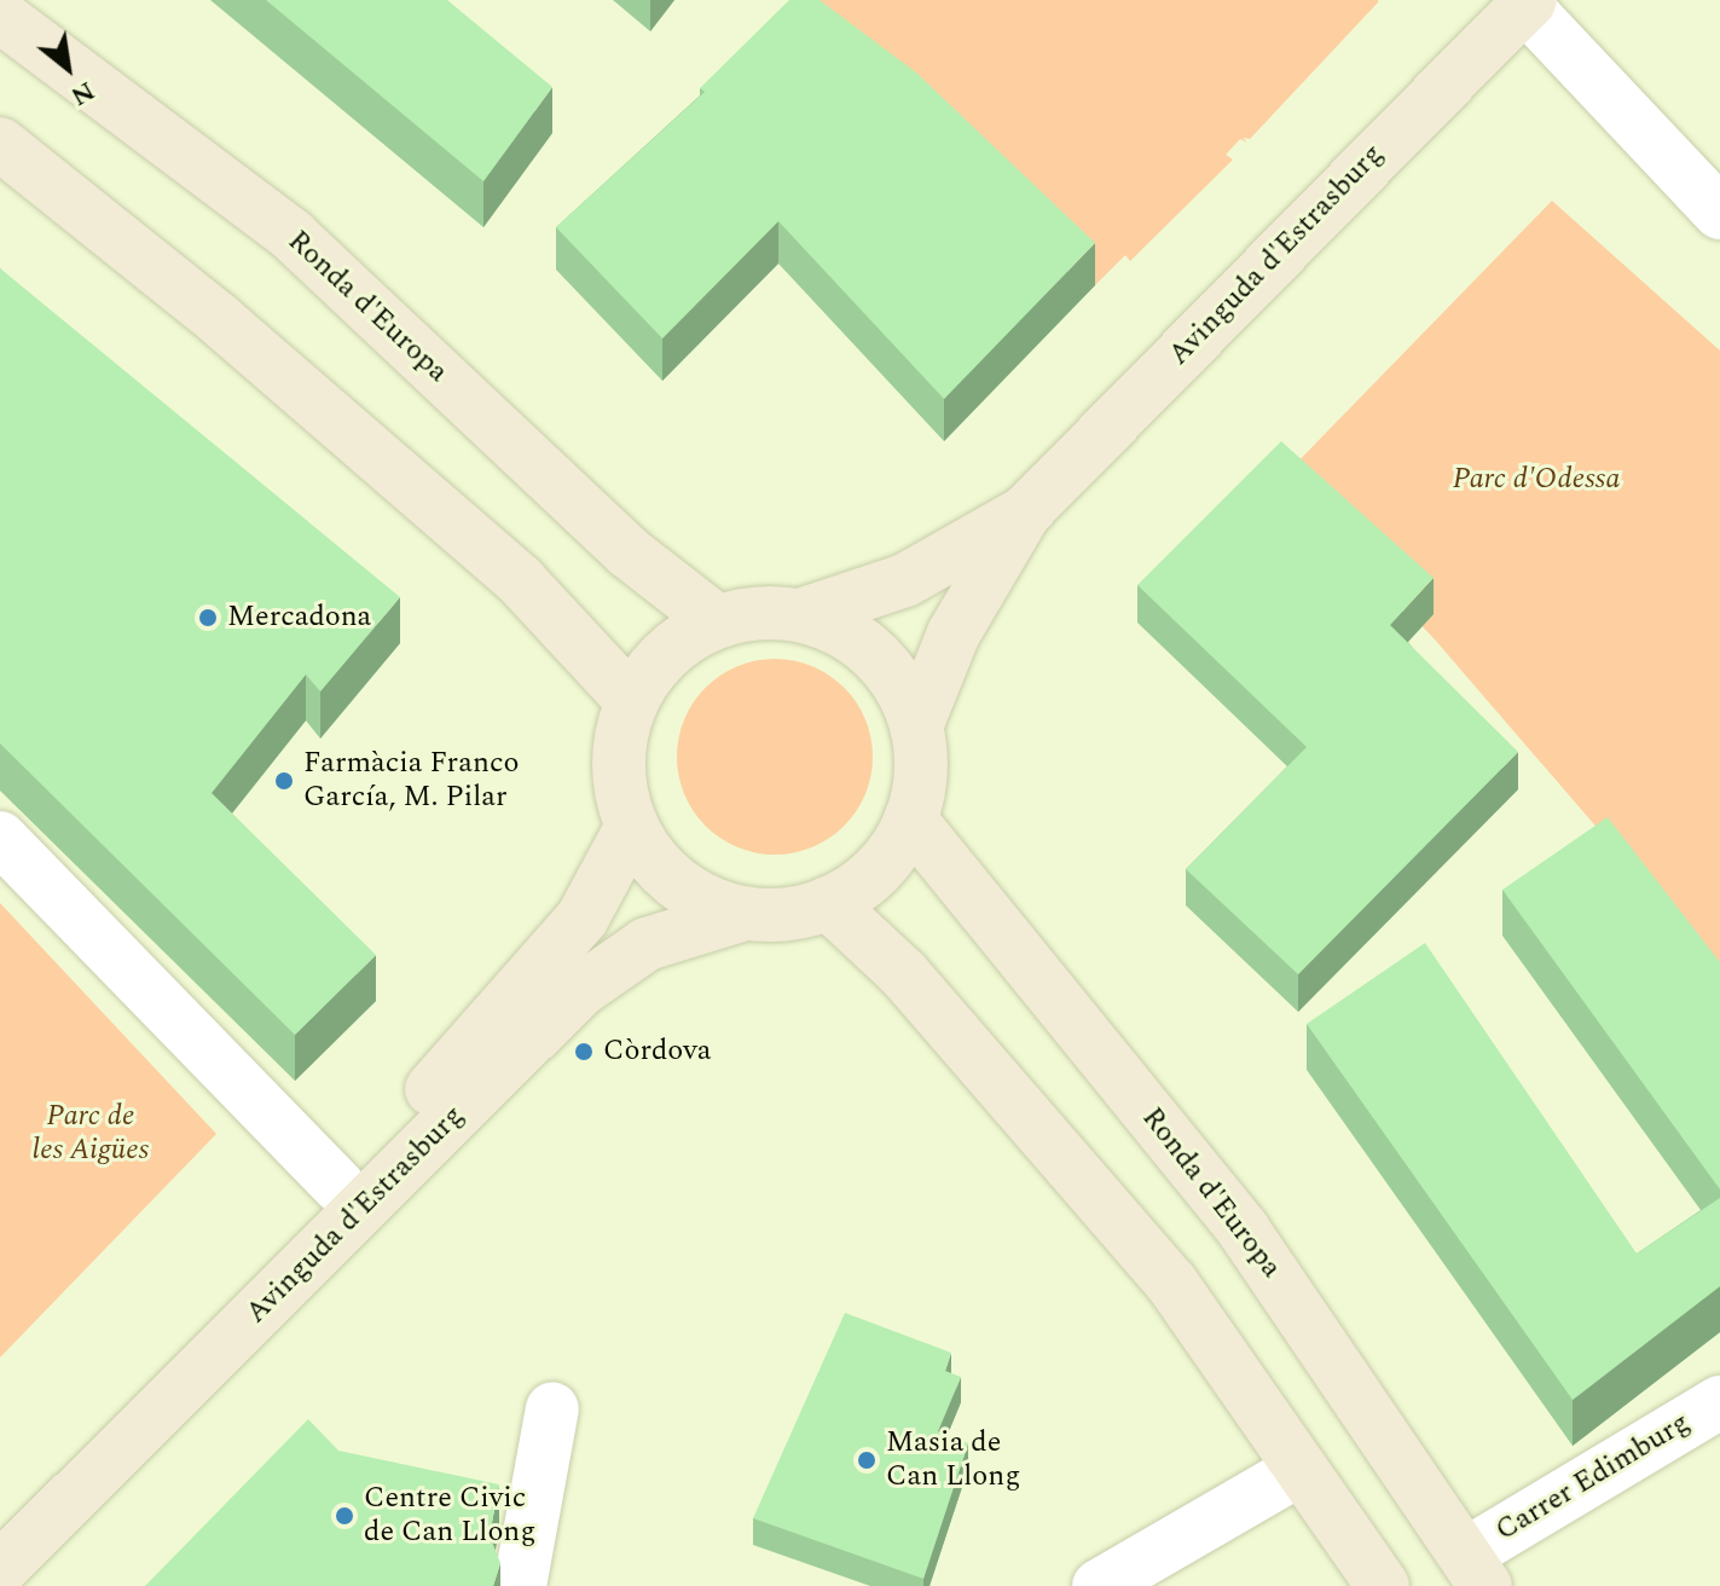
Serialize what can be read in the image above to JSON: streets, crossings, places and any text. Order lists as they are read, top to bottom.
{
  "streets": {
    "main road": ["Avinguda d'Estrasburg", "Ronda d'Europa"],
    "street": ["Carrer Edimburg"]
  },
  "crossings": [
    ["Avinguda d'Estrasburg", "Ronda d'Europa"],
    ["Ronda d'Europa", "Carrer Edimburg"]
  ],
  "parks": ["Parc d'Odessa", "Parc de les Aigües"],
  "places": [
    "Mercadona",
    "Farmàcia Franco García, M. Pilar",
    "Còrdova",
    "Masia de Can Llong",
    "Centre Civic de Can Llong"
  ],
  "north": "bottom right"
}
